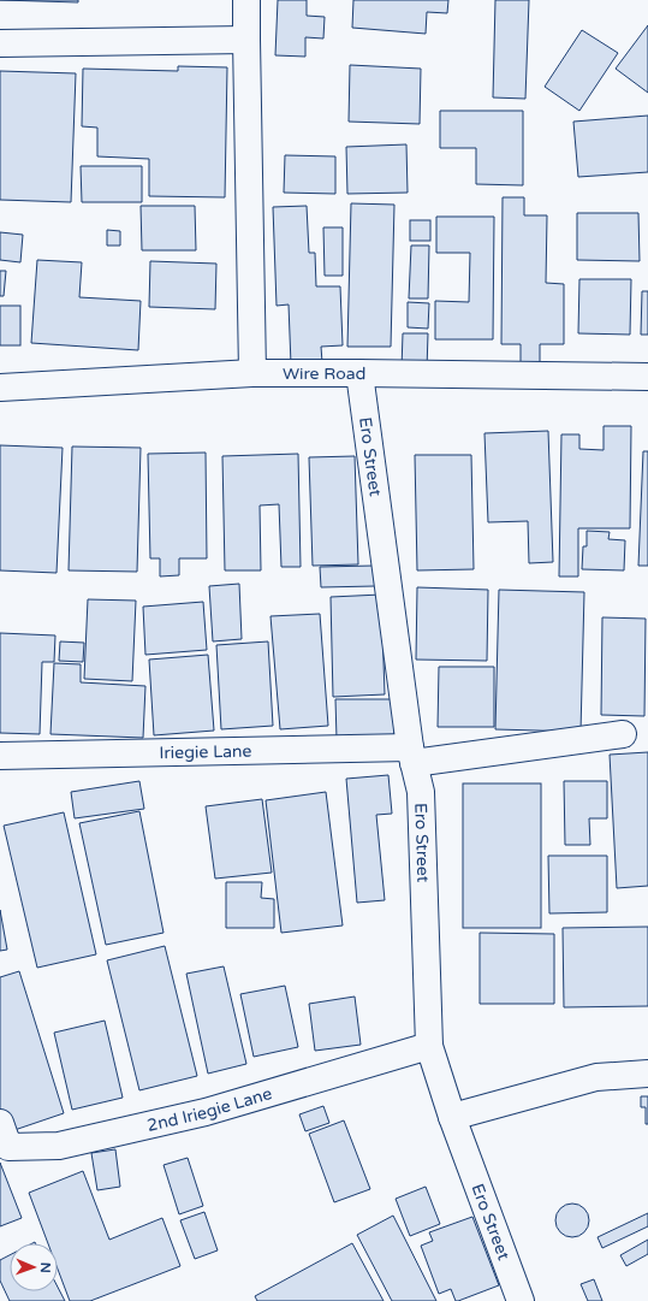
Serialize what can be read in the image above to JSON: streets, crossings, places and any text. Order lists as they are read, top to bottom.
{
  "streets": {
    "street": [
      "Wire Road",
      "Ero Street",
      "Iriegie Lane",
      "2nd Iriegie Lane"
    ]
  },
  "crossings": [
    ["Wire Road", "Ero Street"],
    ["Ero Street", "Iriegie Lane"],
    ["Ero Street", "2nd Iriegie Lane"]
  ],
  "north": "right"
}
